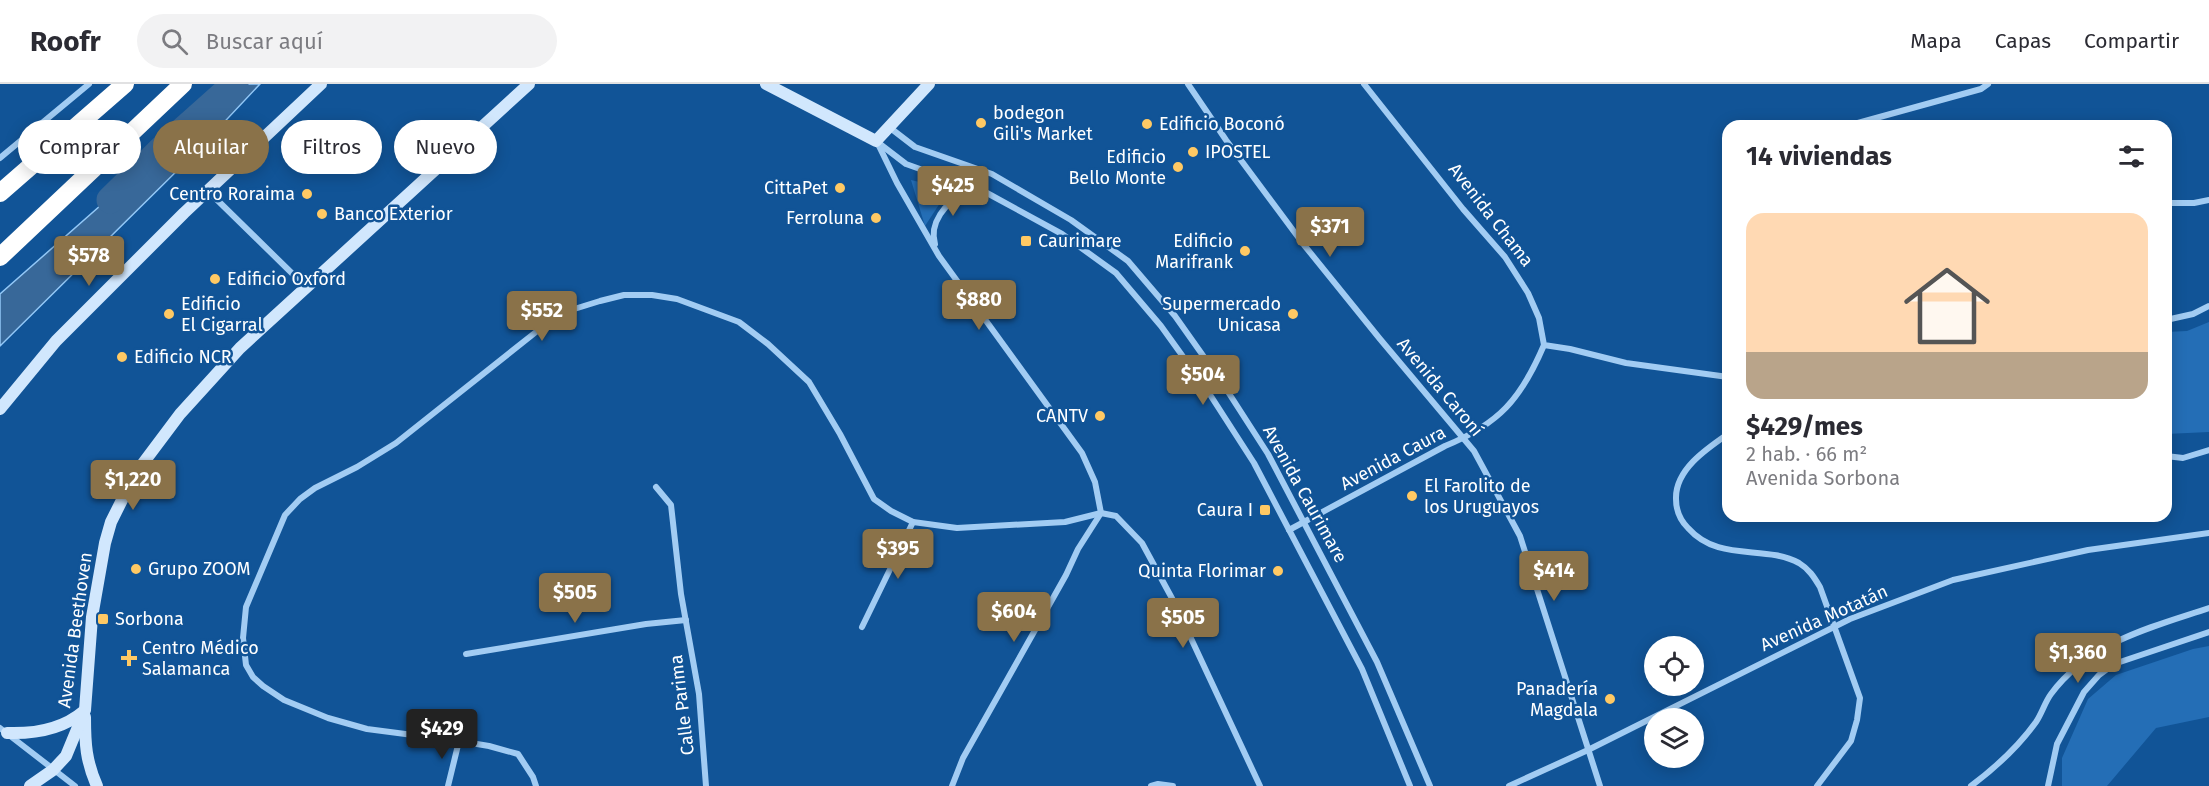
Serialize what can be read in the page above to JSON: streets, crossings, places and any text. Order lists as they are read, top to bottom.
{
  "streets": {
    "street": [
      "Avenida Chama",
      "Avenida Caroní",
      "Avenida Caura",
      "Avenida Caurimare",
      "Avenida Motatán",
      "Avenida Beethoven",
      "Calle Parima"
    ]
  },
  "crossings": [
    ["Avenida Chama", "Avenida Caura"],
    ["Avenida Caroní", "Avenida Caura"],
    ["Avenida Caroní", "Avenida Motatán"],
    ["Avenida Caura", "Avenida Caurimare"]
  ],
  "places": {
    "other": [
      "bodegon Gili's Market",
      "Edificio Boconó",
      "IPOSTEL",
      "Edificio Bello Monte",
      "CittaPet",
      "Centro Roraima",
      "Banco Exterior",
      "Ferroluna",
      "Edificio Marifrank",
      "Edificio Oxford",
      "Edificio El Cigarral",
      "Supermercado Unicasa",
      "Edificio NCR",
      "CANTV",
      "El Farolito de los Uruguayos",
      "Grupo ZOOM",
      "Quinta Florimar",
      "Panadería Magdala"
    ],
    "transit": ["Caurimare", "Caura I", "Sorbona"],
    "health": ["Centro Médico Salamanca"]
  },
  "page": {
    "header": "Roofr",
    "search": "Buscar aquí",
    "nav": ["Mapa", "Capas", "Compartir"],
    "chip": [
      "Comprar",
      "Alquilar",
      "Filtros",
      "Nuevo"
    ],
    "heading": "14 viviendas",
    "price": [
      "$425",
      "$371",
      "$578",
      "$880",
      "$552",
      "$504",
      "$1,220",
      "$395",
      "$414",
      "$505",
      "$604",
      "$505",
      "$1,360",
      "$429"
    ],
    "list": [
      {
        "name": "$429/mes",
        "note": "2 hab. · 66 m² · Avenida Sorbona"
      }
    ]
  }
}
